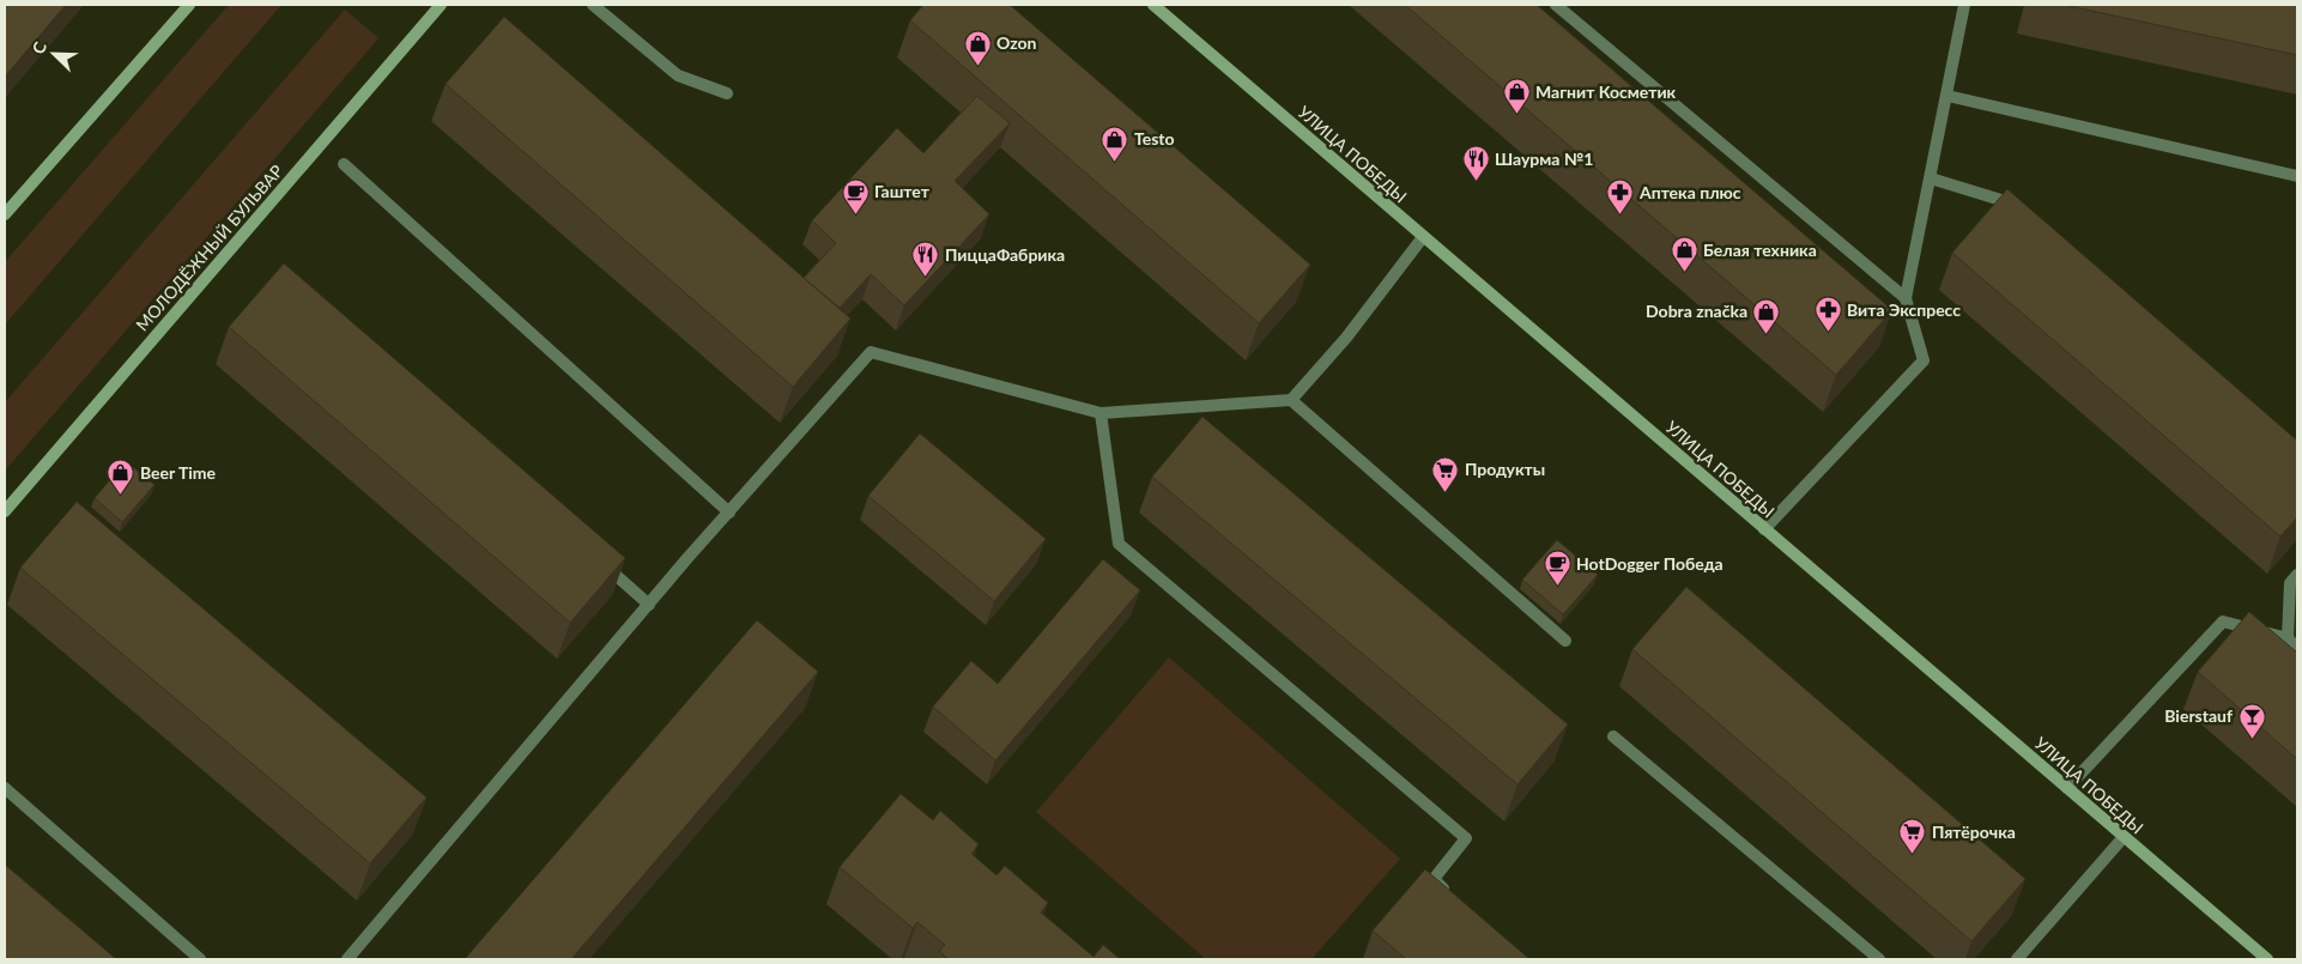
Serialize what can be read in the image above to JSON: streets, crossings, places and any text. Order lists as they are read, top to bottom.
{
  "streets": {
    "main road": ["УЛИЦА ПОБЕДЫ", "МОЛОДЁЖНЫЙ БУЛЬВАР"]
  },
  "places": {
    "shop": [
      "Ozon",
      "Магнит Косметик",
      "Testo",
      "Белая техника",
      "Dobra značka",
      "Beer Time"
    ],
    "restaurant": ["Шаурма №1", "ПиццаФабрика"],
    "cafe": ["Гаштет", "HotDogger Победа"],
    "pharmacy": ["Аптека плюс", "Вита Экспресс"],
    "supermarket": ["Продукты", "Пятёрочка"],
    "bar": ["Bierstauf"]
  },
  "north": "top left"
}
